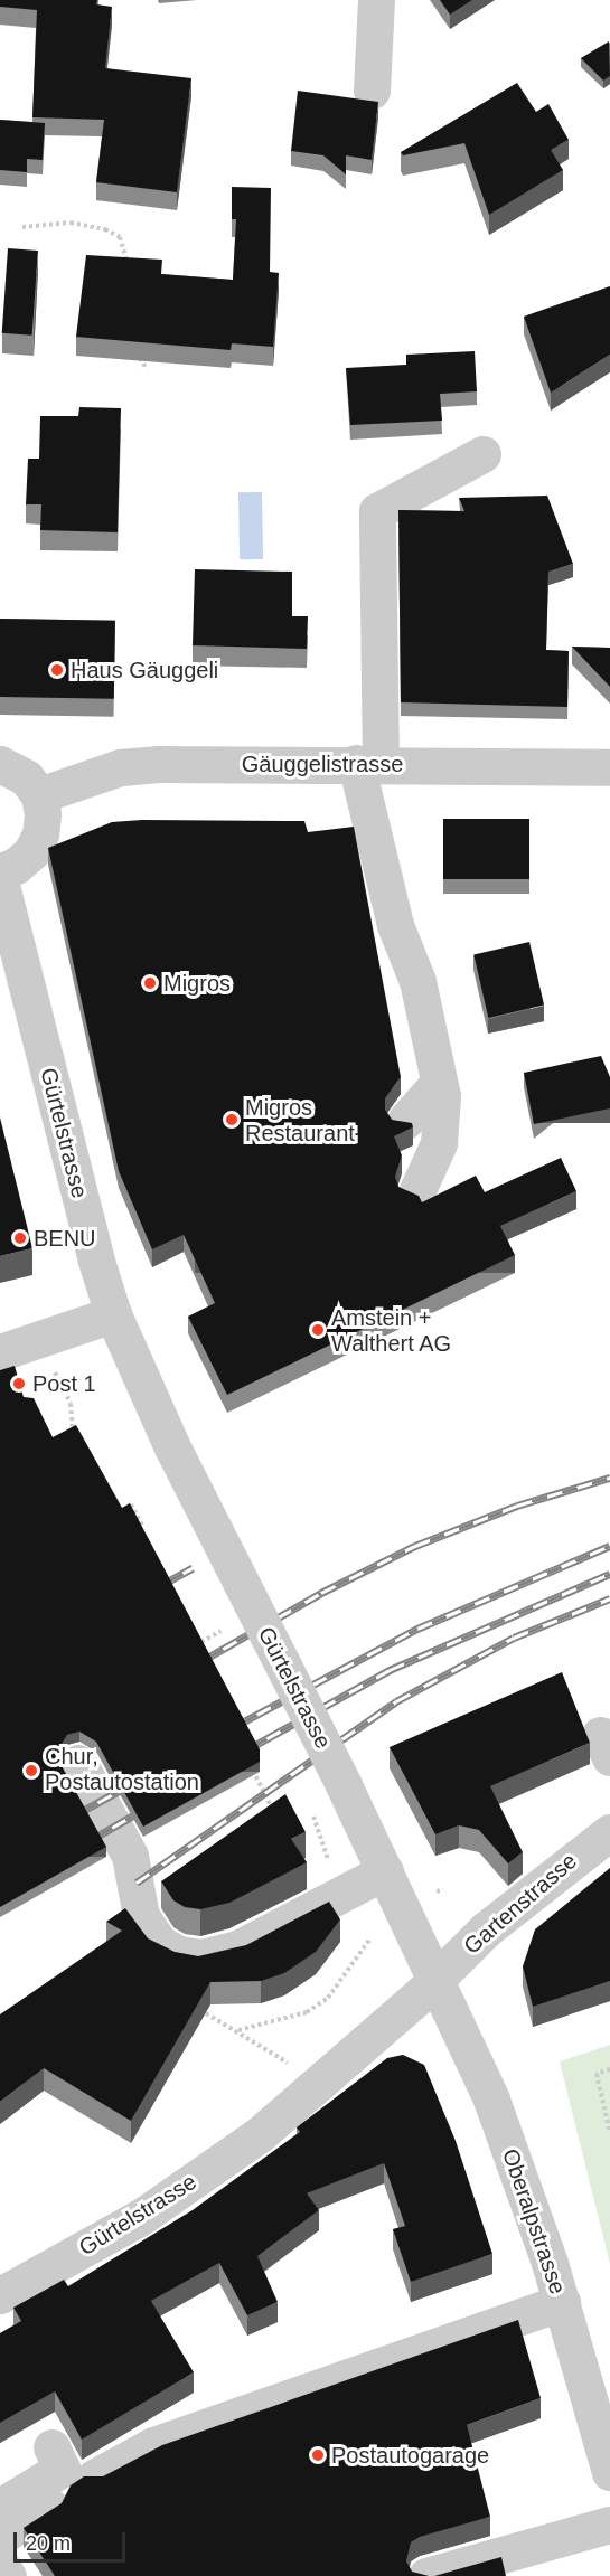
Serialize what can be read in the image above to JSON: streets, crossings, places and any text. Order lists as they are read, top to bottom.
{
  "streets": {
    "street": [
      "Gäuggelistrasse",
      "Gürtelstrasse",
      "Gartenstrasse",
      "Oberalpstrasse"
    ]
  },
  "crossings": [
    ["Gürtelstrasse", "Gartenstrasse"],
    ["Gürtelstrasse", "Oberalpstrasse"],
    ["Gartenstrasse", "Oberalpstrasse"]
  ],
  "places": [
    "Haus Gäuggeli",
    "Migros",
    "Migros Restaurant",
    "BENU",
    "Amstein + Walthert AG",
    "Post 1",
    "Chur, Postautostation",
    "Postautogarage"
  ],
  "scale_bar": "20 m"
}
